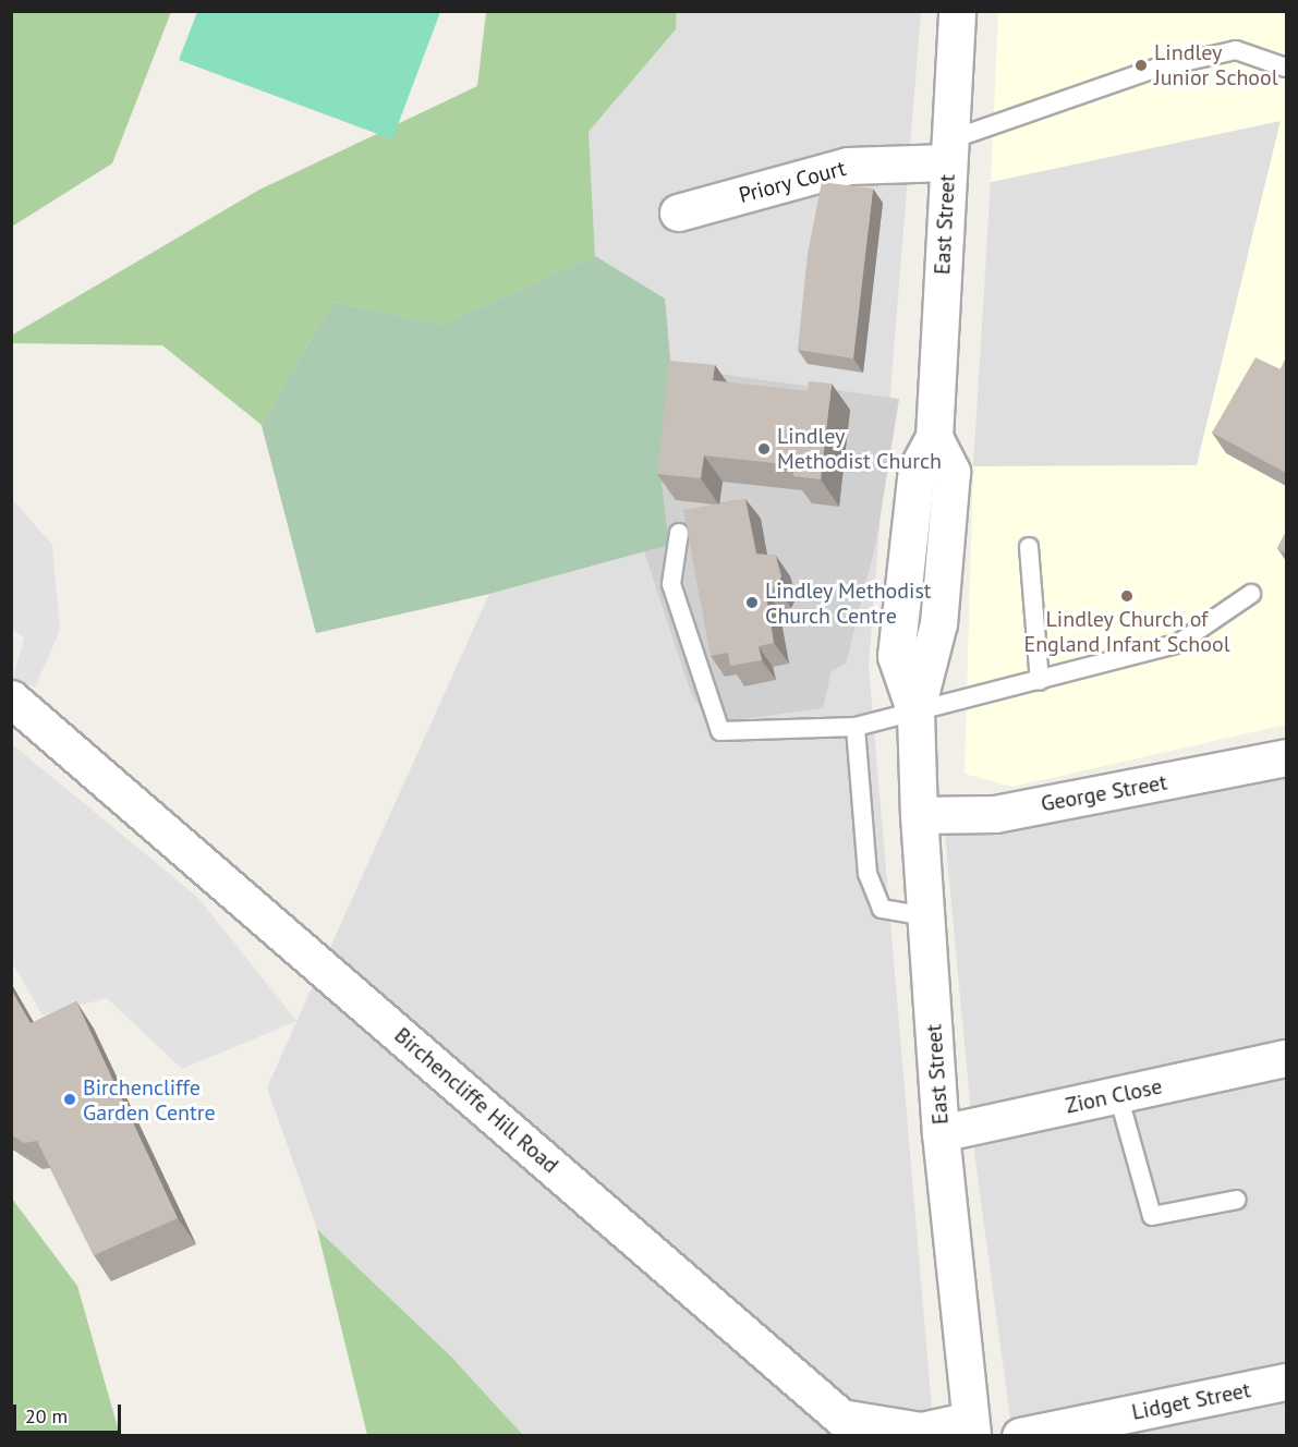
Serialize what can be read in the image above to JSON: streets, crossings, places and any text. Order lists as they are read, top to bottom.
{
  "streets": {
    "street": [
      "Priory Court",
      "East Street",
      "George Street",
      "Zion Close",
      "Birchencliffe Hill Road",
      "Lidget Street"
    ]
  },
  "crossings": [
    ["Priory Court", "East Street"],
    ["East Street", "George Street"],
    ["East Street", "Zion Close"],
    ["East Street", "Birchencliffe Hill Road"]
  ],
  "places": [
    "Lindley Junior School",
    "Lindley Methodist Church",
    "Lindley Church of England Infant School",
    "Lindley Methodist Church Centre",
    "Birchencliffe Garden Centre"
  ],
  "scale_bar": "20 m"
}
